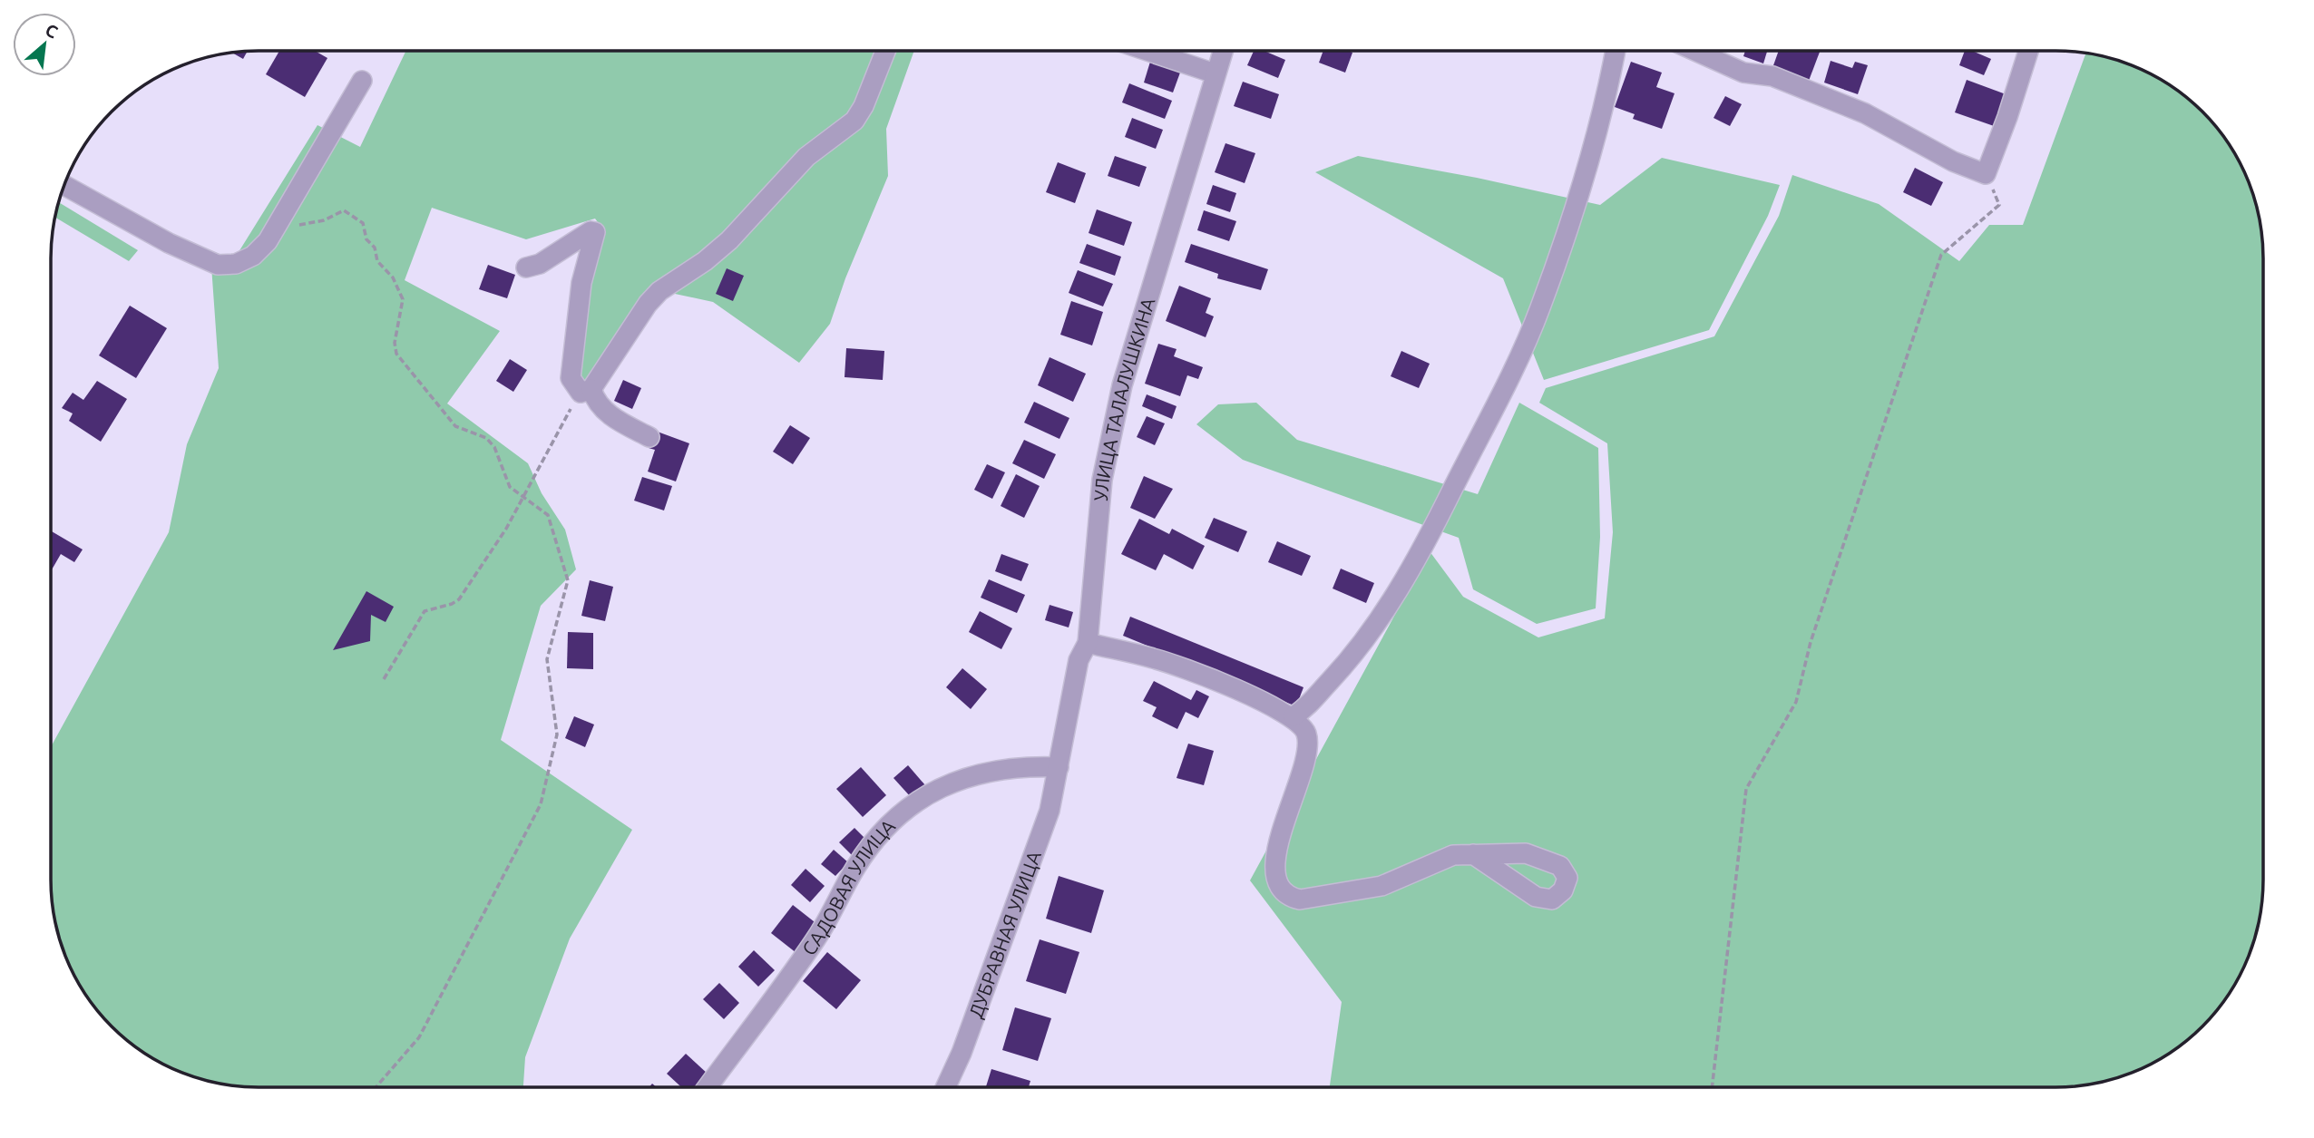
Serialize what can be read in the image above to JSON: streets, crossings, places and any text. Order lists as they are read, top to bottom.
{
  "streets": {
    "street": ["УЛИЦА ТАЛАЛУШКИНА", "САДОВАЯ УЛИЦА", "ДУБРАВНАЯ УЛИЦА"]
  },
  "crossings": [
    ["УЛИЦА ТАЛАЛУШКИНА", "САДОВАЯ УЛИЦА"],
    ["УЛИЦА ТАЛАЛУШКИНА", "ДУБРАВНАЯ УЛИЦА"],
    ["САДОВАЯ УЛИЦА", "ДУБРАВНАЯ УЛИЦА"]
  ],
  "north": "top right"
}
